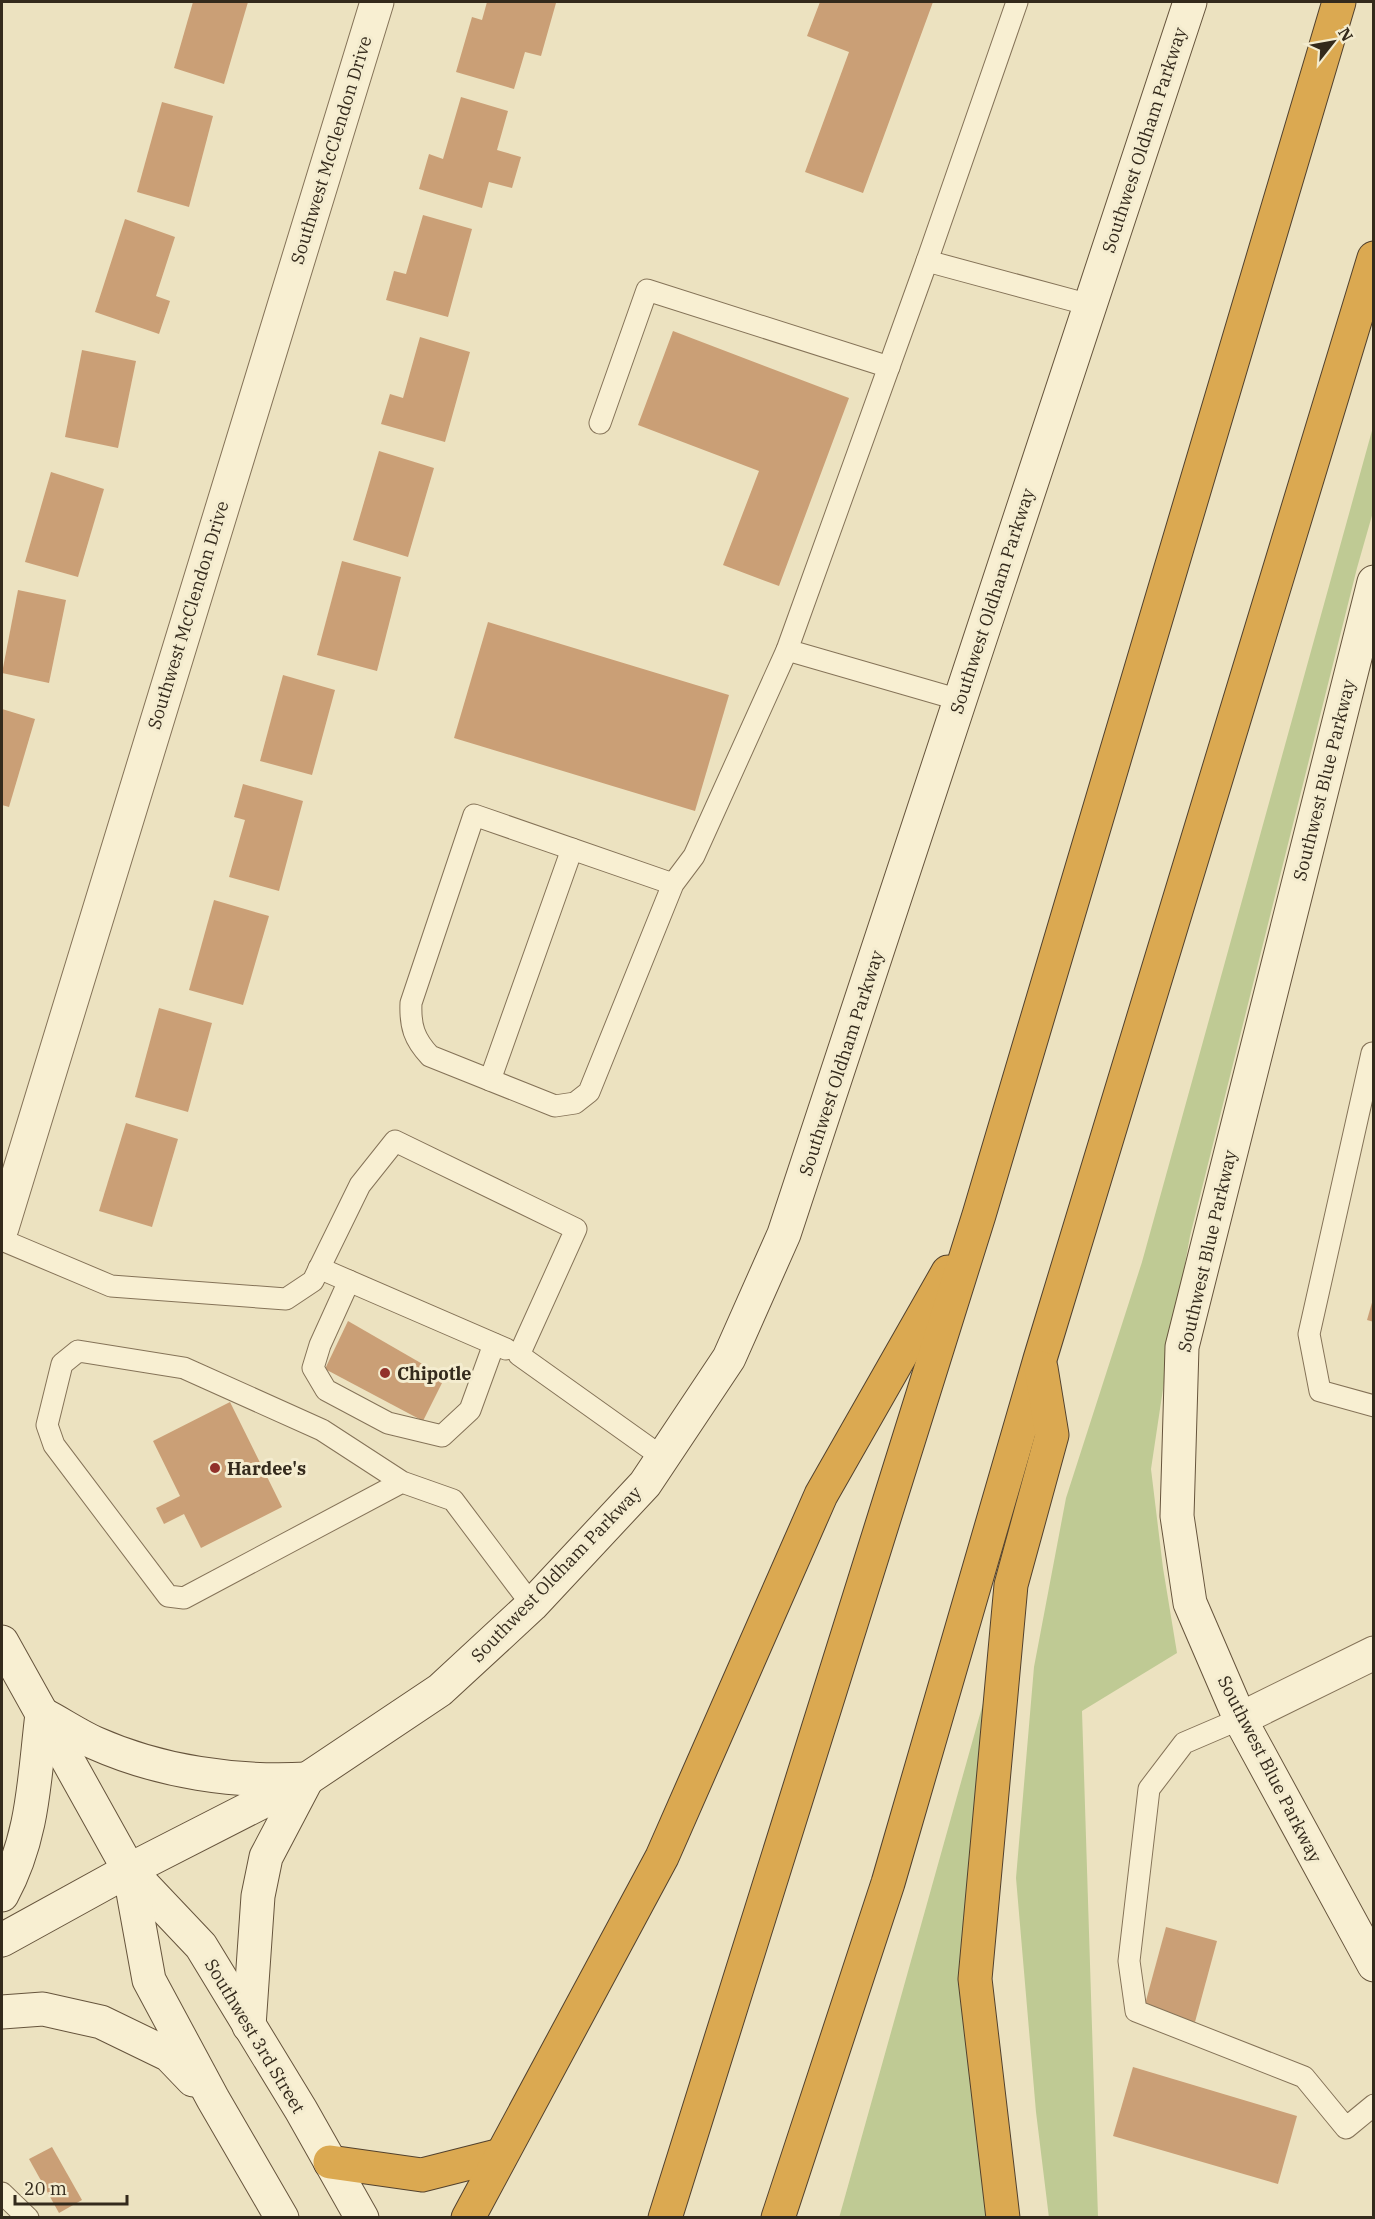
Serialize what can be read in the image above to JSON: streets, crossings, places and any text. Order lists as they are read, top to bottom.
{
  "streets": {
    "street": [
      "Southwest Oldham Parkway",
      "Southwest McClendon Drive",
      "Southwest Blue Parkway",
      "Southwest 3rd Street"
    ]
  },
  "crossings": [
    ["Southwest Oldham Parkway", "Southwest 3rd Street"]
  ],
  "places": ["Chipotle", "Hardee's"],
  "scale_bar": "20 m",
  "north": "top right"
}
